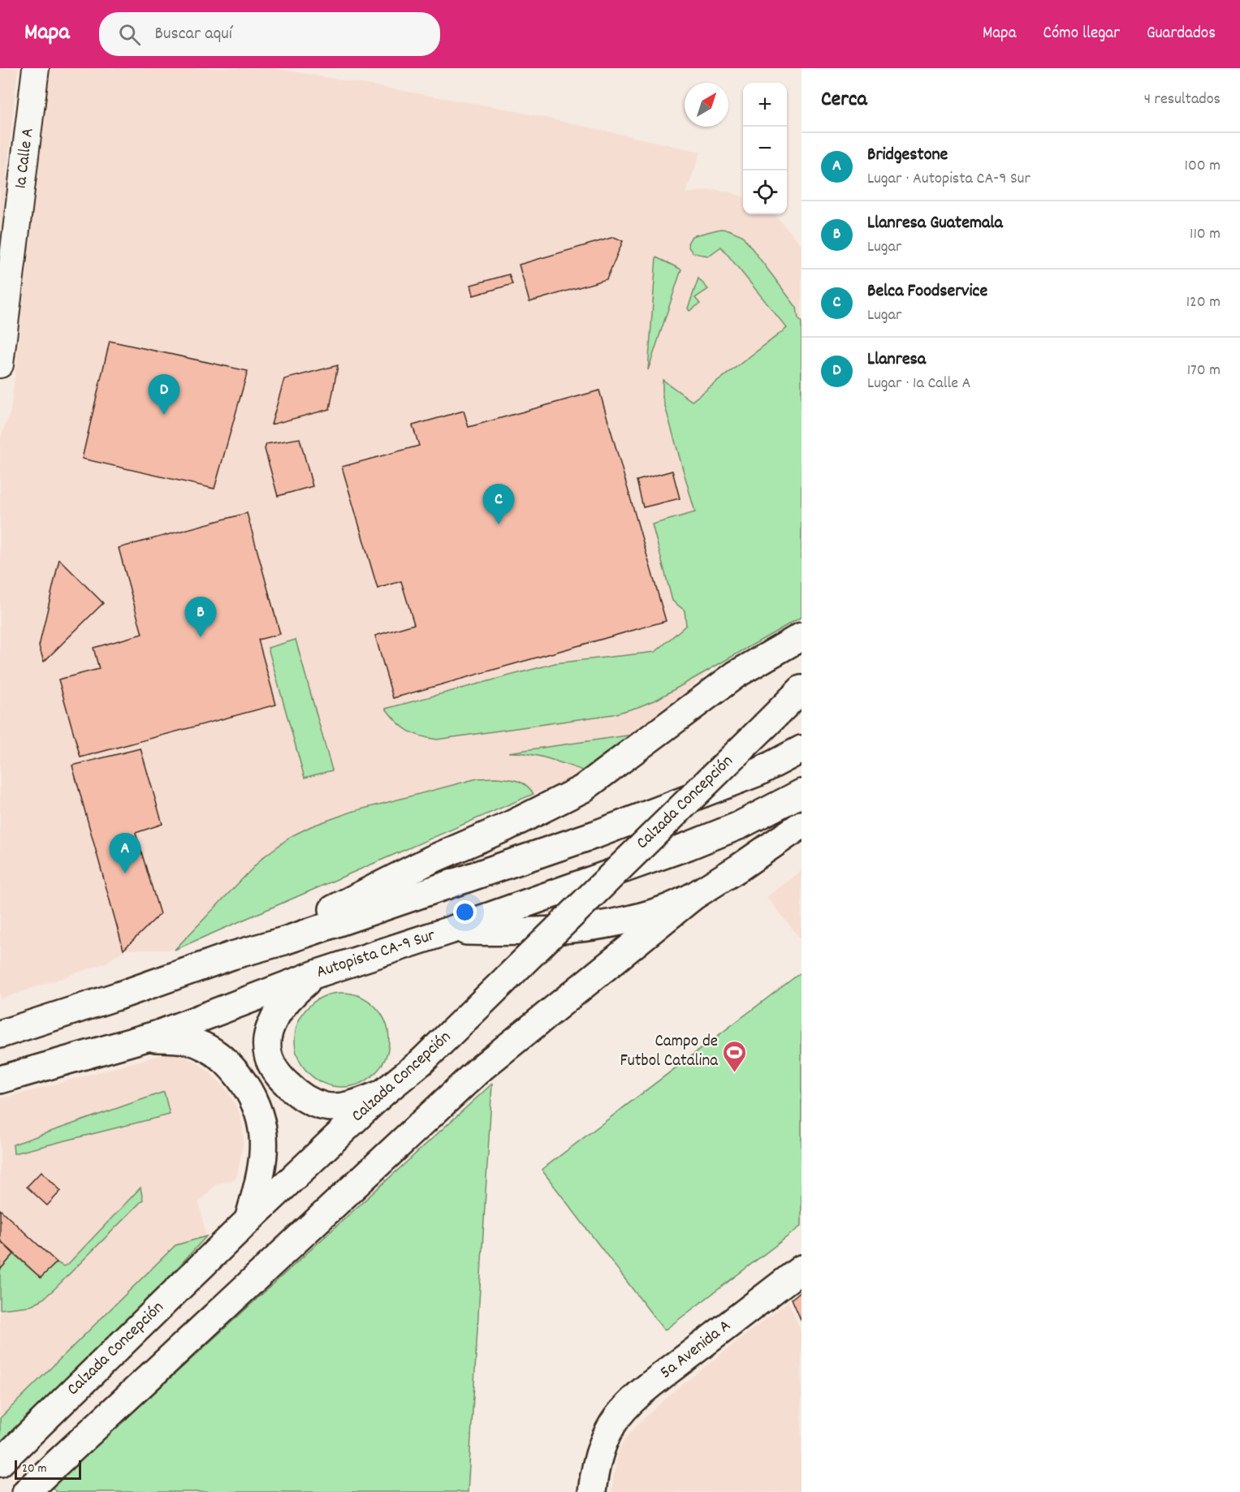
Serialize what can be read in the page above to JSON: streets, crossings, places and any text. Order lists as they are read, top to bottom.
{
  "streets": {
    "main road": ["Calzada Concepción", "Autopista CA-9 Sur", "5a Avenida A"],
    "street": ["1a Calle A"]
  },
  "places": {
    "sports": ["Campo de Futbol Catalina"]
  },
  "scale_bar": "20 m",
  "north": "top right",
  "page": {
    "header": "Mapa",
    "search": "Buscar aquí",
    "nav": ["Mapa", "Cómo llegar", "Guardados"],
    "heading": ["Cerca", "4 resultados"],
    "map_buttons": ["+", "−"],
    "list": [
      {
        "mark": "A",
        "name": "Bridgestone",
        "note": "Lugar · Autopista CA-9 Sur",
        "value": "100 m"
      },
      {
        "mark": "B",
        "name": "Llanresa Guatemala",
        "note": "Lugar",
        "value": "110 m"
      },
      {
        "mark": "C",
        "name": "Belca Foodservice",
        "note": "Lugar",
        "value": "120 m"
      },
      {
        "mark": "D",
        "name": "Llanresa",
        "note": "Lugar · 1a Calle A",
        "value": "170 m"
      }
    ],
    "pins": [
      "D",
      "C",
      "B",
      "A"
    ],
    "scale": "20 m"
  }
}
